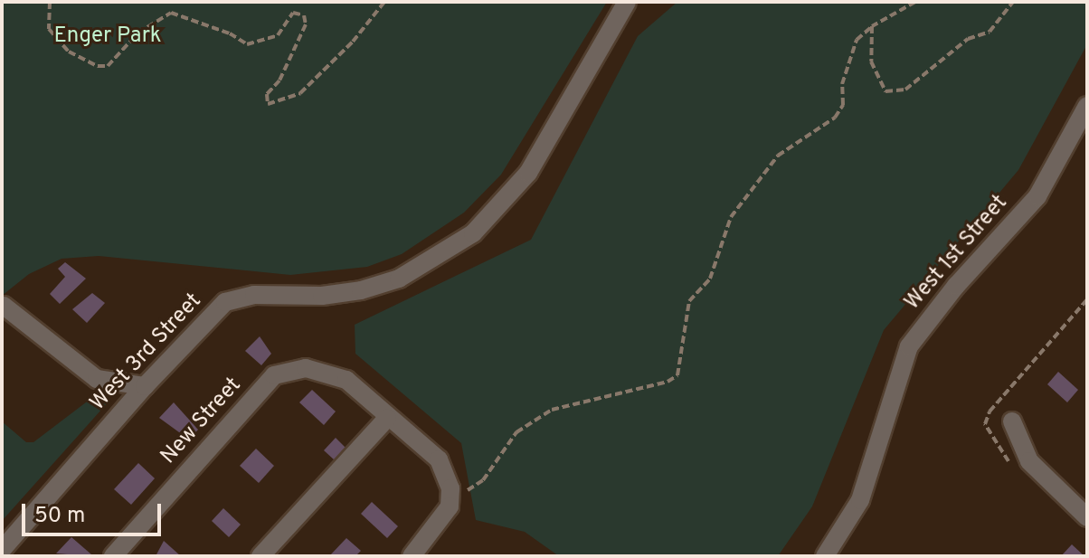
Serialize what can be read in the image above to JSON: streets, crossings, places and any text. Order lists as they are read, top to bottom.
{
  "streets": {
    "street": ["West 1st Street", "West 3rd Street", "New Street"]
  },
  "parks": ["Enger Park"],
  "scale_bar": "50 m"
}
